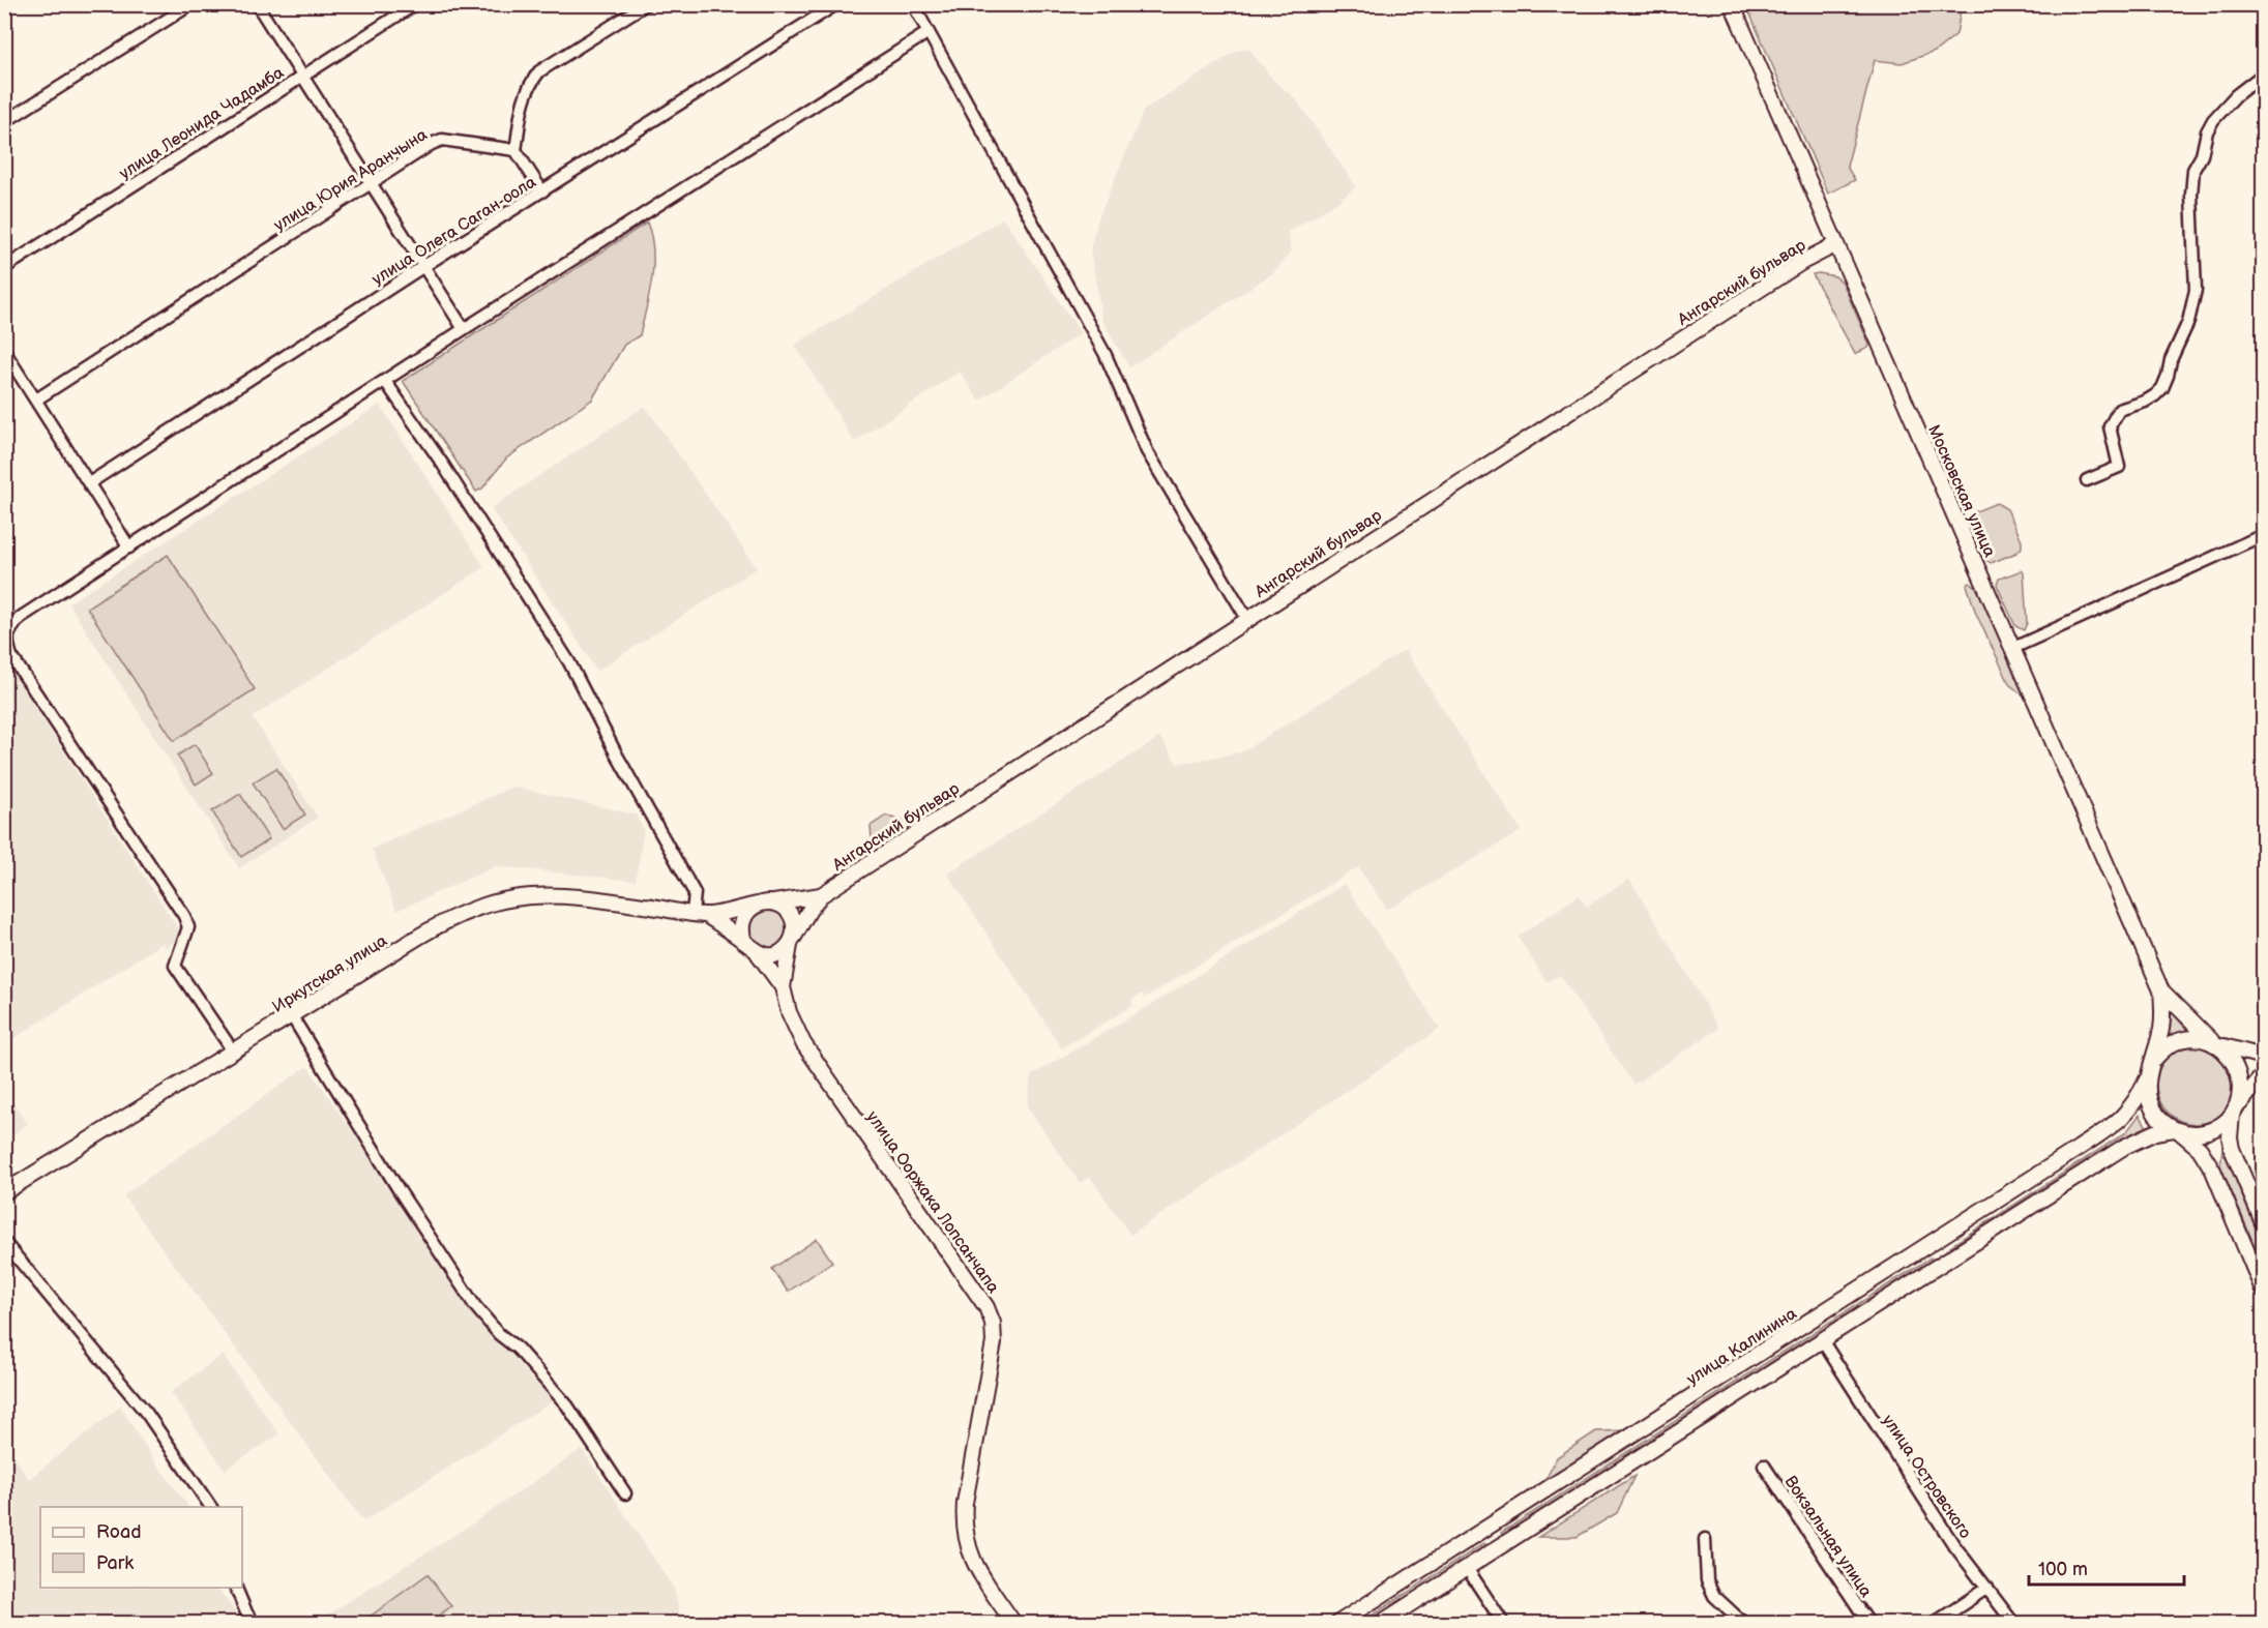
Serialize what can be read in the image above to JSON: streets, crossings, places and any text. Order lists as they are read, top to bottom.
{
  "streets": {
    "main road": [
      "Ангарский бульвар",
      "Московская улица",
      "Иркутская улица",
      "улица Ооржака Лопсанчапа",
      "улица Калинина"
    ],
    "street": [
      "улица Леонида Чадамба",
      "улица Юрия Аранчына",
      "улица Олега Саган-оола",
      "улица Островского",
      "Вокзальная улица"
    ]
  },
  "crossings": [
    ["Ангарский бульвар", "Московская улица"],
    ["Ангарский бульвар", "Иркутская улица"],
    ["Ангарский бульвар", "улица Ооржака Лопсанчапа"],
    ["Московская улица", "улица Калинина"],
    ["Иркутская улица", "улица Ооржака Лопсанчапа"]
  ],
  "legend": ["Road", "Park"],
  "scale_bar": "100 m"
}
